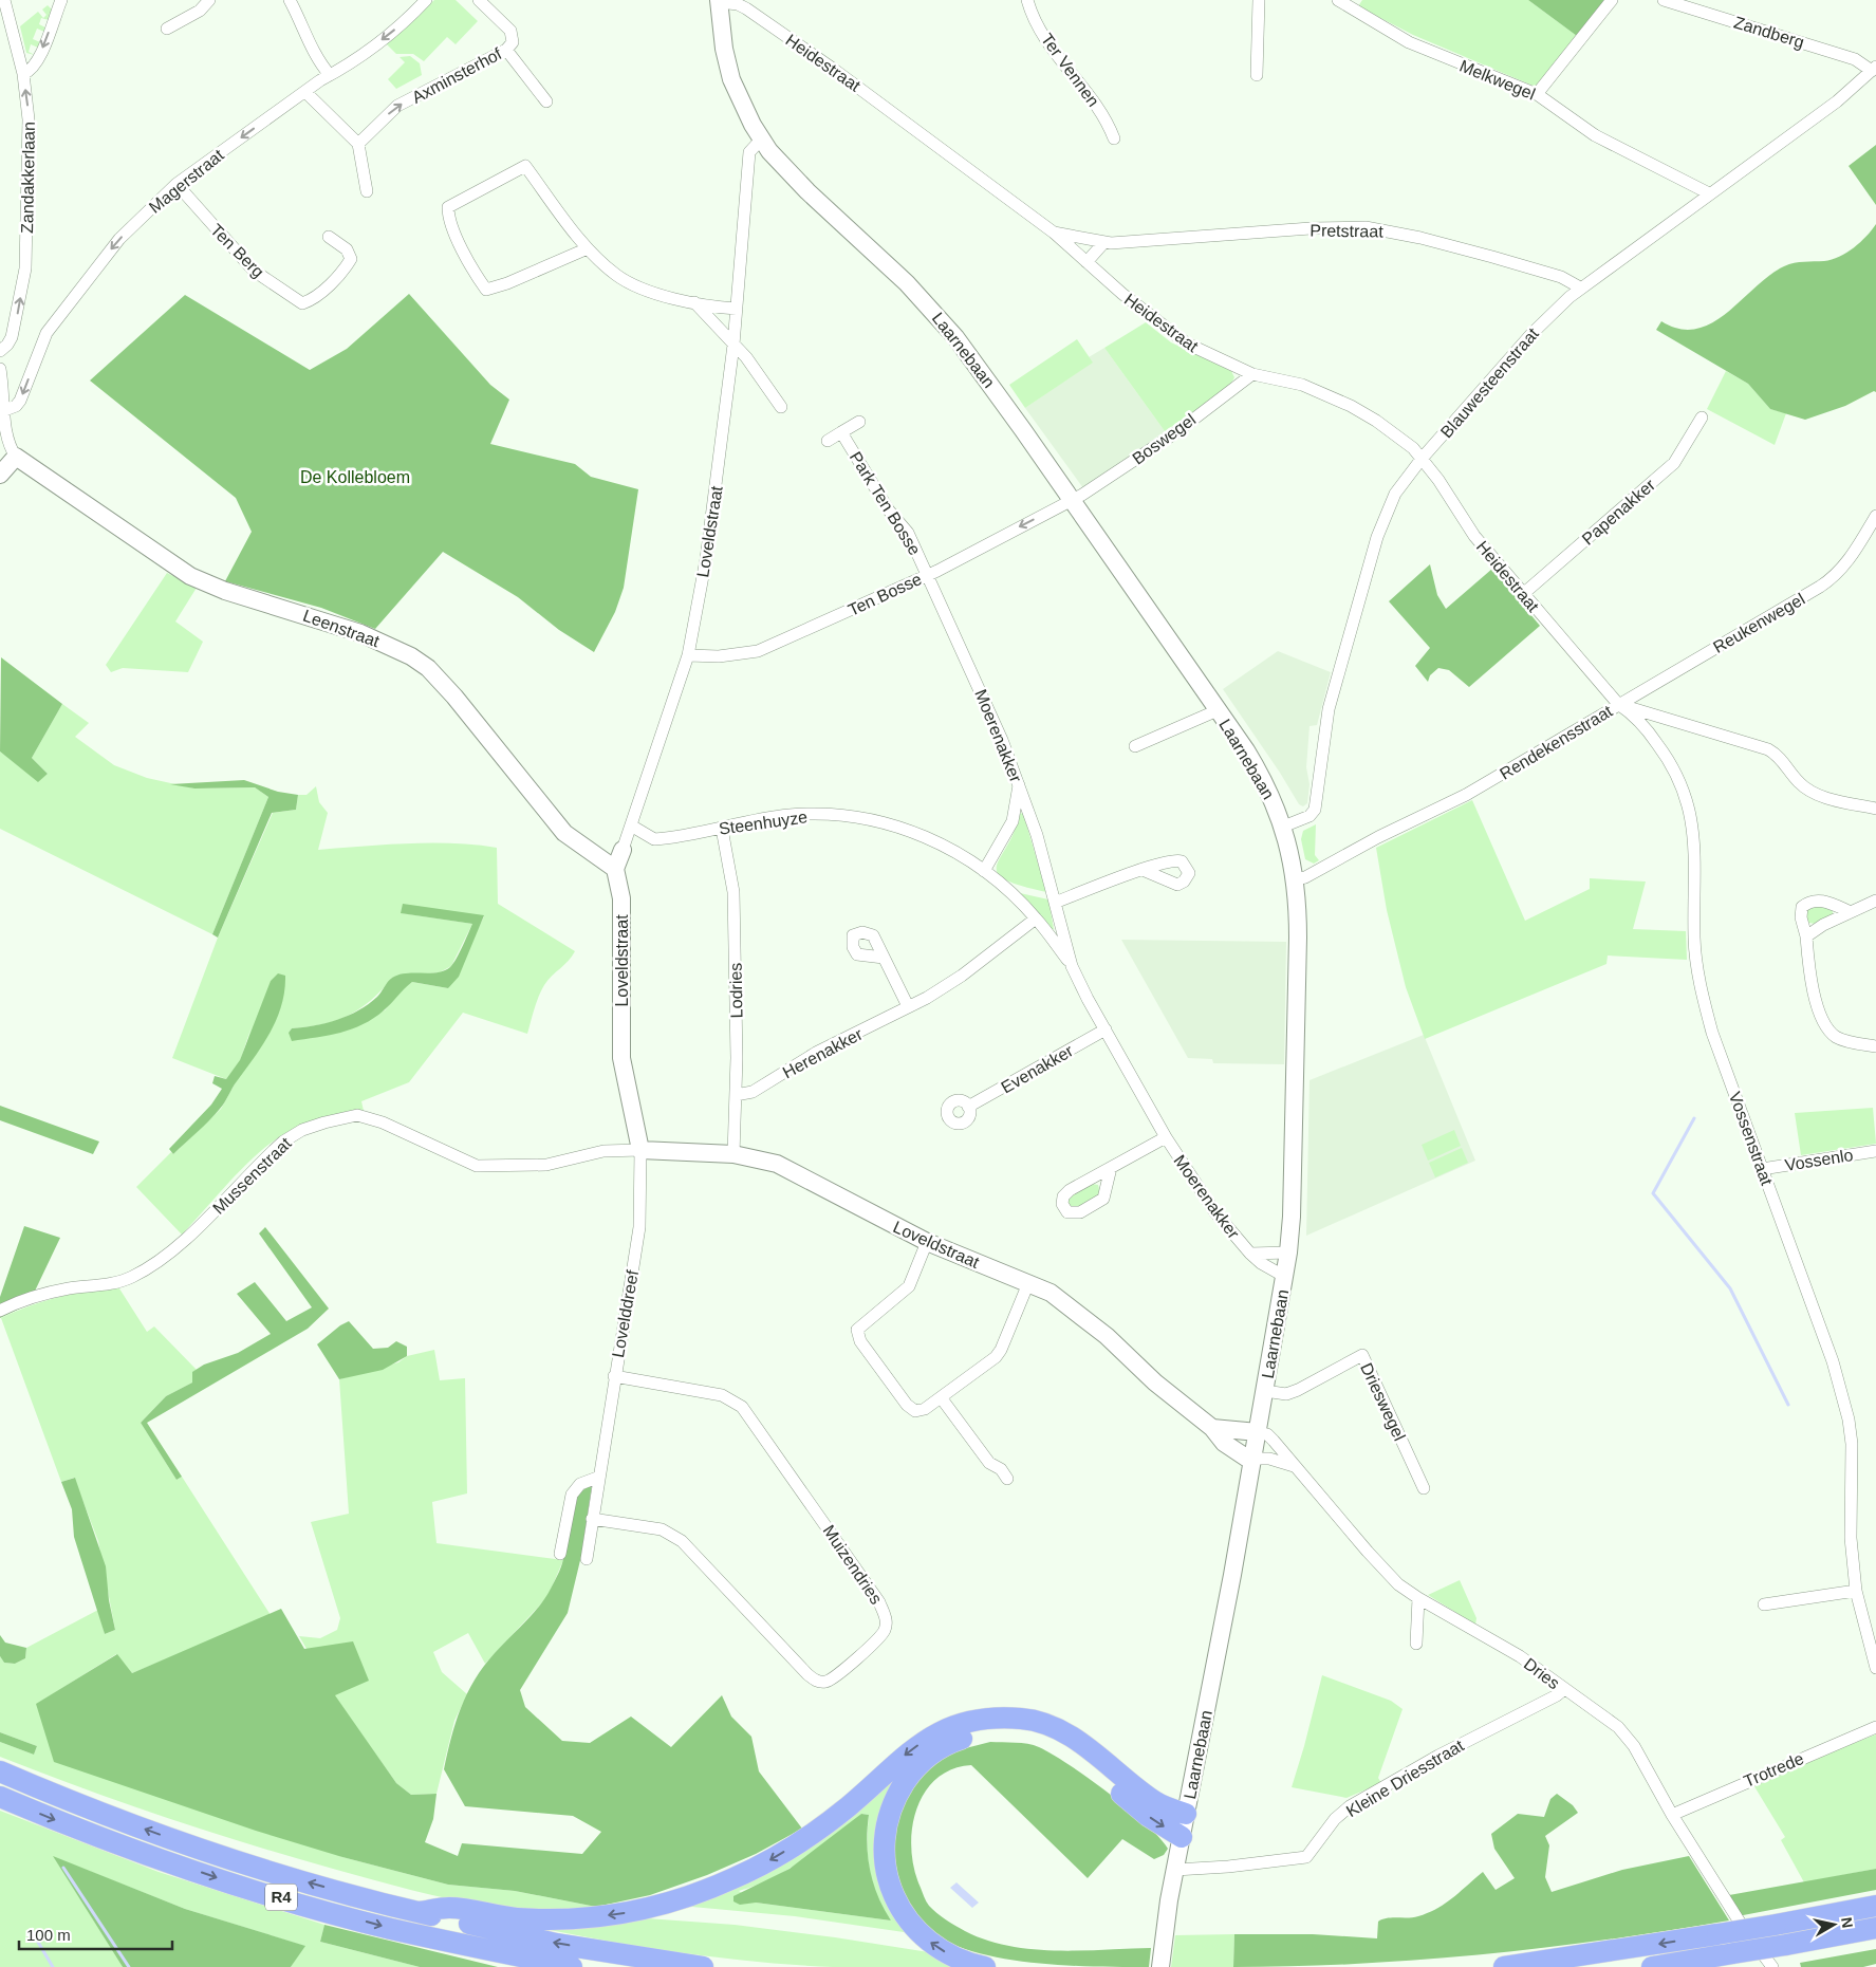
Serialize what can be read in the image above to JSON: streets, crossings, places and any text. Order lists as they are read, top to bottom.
{
  "streets": {
    "highway": ["R4"],
    "street": [
      "Zandberg",
      "Heidestraat",
      "Ter Vennen",
      "Axminsterhof",
      "Melkwegel",
      "Zandakkerlaan",
      "Magerstraat",
      "Pretstraat",
      "Ten Berg",
      "Laarnebaan",
      "Blauwesteenstraat",
      "Boswegel",
      "Park Ten Bosse",
      "Papenakker",
      "Loveldstraat",
      "Ten Bosse",
      "Reukenwegel",
      "Leenstraat",
      "Moerenakker",
      "Rendekensstraat",
      "Steenhuyze",
      "Lodries",
      "Herenakker",
      "Evenakker",
      "Vossenstraat",
      "Vossenlo",
      "Mussenstraat",
      "Lovelddreef",
      "Drieswegel",
      "Muizendries",
      "Dries",
      "Trotrede",
      "Kleine Driesstraat"
    ]
  },
  "crossings": [
    ["Zandberg", "Blauwesteenstraat"],
    ["Heidestraat", "Pretstraat"],
    ["Heidestraat", "Laarnebaan"],
    ["Heidestraat", "Blauwesteenstraat"],
    ["Heidestraat", "Boswegel"],
    ["Heidestraat", "Papenakker"],
    ["Heidestraat", "Reukenwegel"],
    ["Heidestraat", "Rendekensstraat"],
    ["Heidestraat", "Vossenstraat"],
    ["Melkwegel", "Blauwesteenstraat"],
    ["Magerstraat", "Ten Berg"],
    ["Pretstraat", "Blauwesteenstraat"],
    ["Laarnebaan", "Blauwesteenstraat"],
    ["Laarnebaan", "Boswegel"],
    ["Laarnebaan", "Loveldstraat"],
    ["Laarnebaan", "Ten Bosse"],
    ["Laarnebaan", "Moerenakker"],
    ["Laarnebaan", "Rendekensstraat"],
    ["Laarnebaan", "Drieswegel"],
    ["Laarnebaan", "Dries"],
    ["Laarnebaan", "Kleine Driesstraat"],
    ["Boswegel", "Ten Bosse"],
    ["Park Ten Bosse", "Ten Bosse"],
    ["Park Ten Bosse", "Moerenakker"],
    ["Loveldstraat", "Ten Bosse"],
    ["Loveldstraat", "Leenstraat"],
    ["Loveldstraat", "Steenhuyze"],
    ["Loveldstraat", "Lodries"],
    ["Loveldstraat", "Mussenstraat"],
    ["Loveldstraat", "Lovelddreef"],
    ["Ten Bosse", "Moerenakker"],
    ["Reukenwegel", "Rendekensstraat"],
    ["Reukenwegel", "Vossenstraat"],
    ["Moerenakker", "Steenhuyze"],
    ["Moerenakker", "Evenakker"],
    ["Rendekensstraat", "Vossenstraat"],
    ["Steenhuyze", "Lodries"],
    ["Steenhuyze", "Herenakker"],
    ["Lodries", "Herenakker"],
    ["Vossenstraat", "Vossenlo"],
    ["Mussenstraat", "Lovelddreef"],
    ["Lovelddreef", "Muizendries"],
    ["Dries", "Trotrede"],
    ["Dries", "Kleine Driesstraat"]
  ],
  "one_way": [
    "Axminsterhof",
    "Zandakkerlaan",
    "Magerstraat",
    "Ten Bosse"
  ],
  "parks": ["De Kollebloem"],
  "scale_bar": "100 m",
  "north": "right"
}
